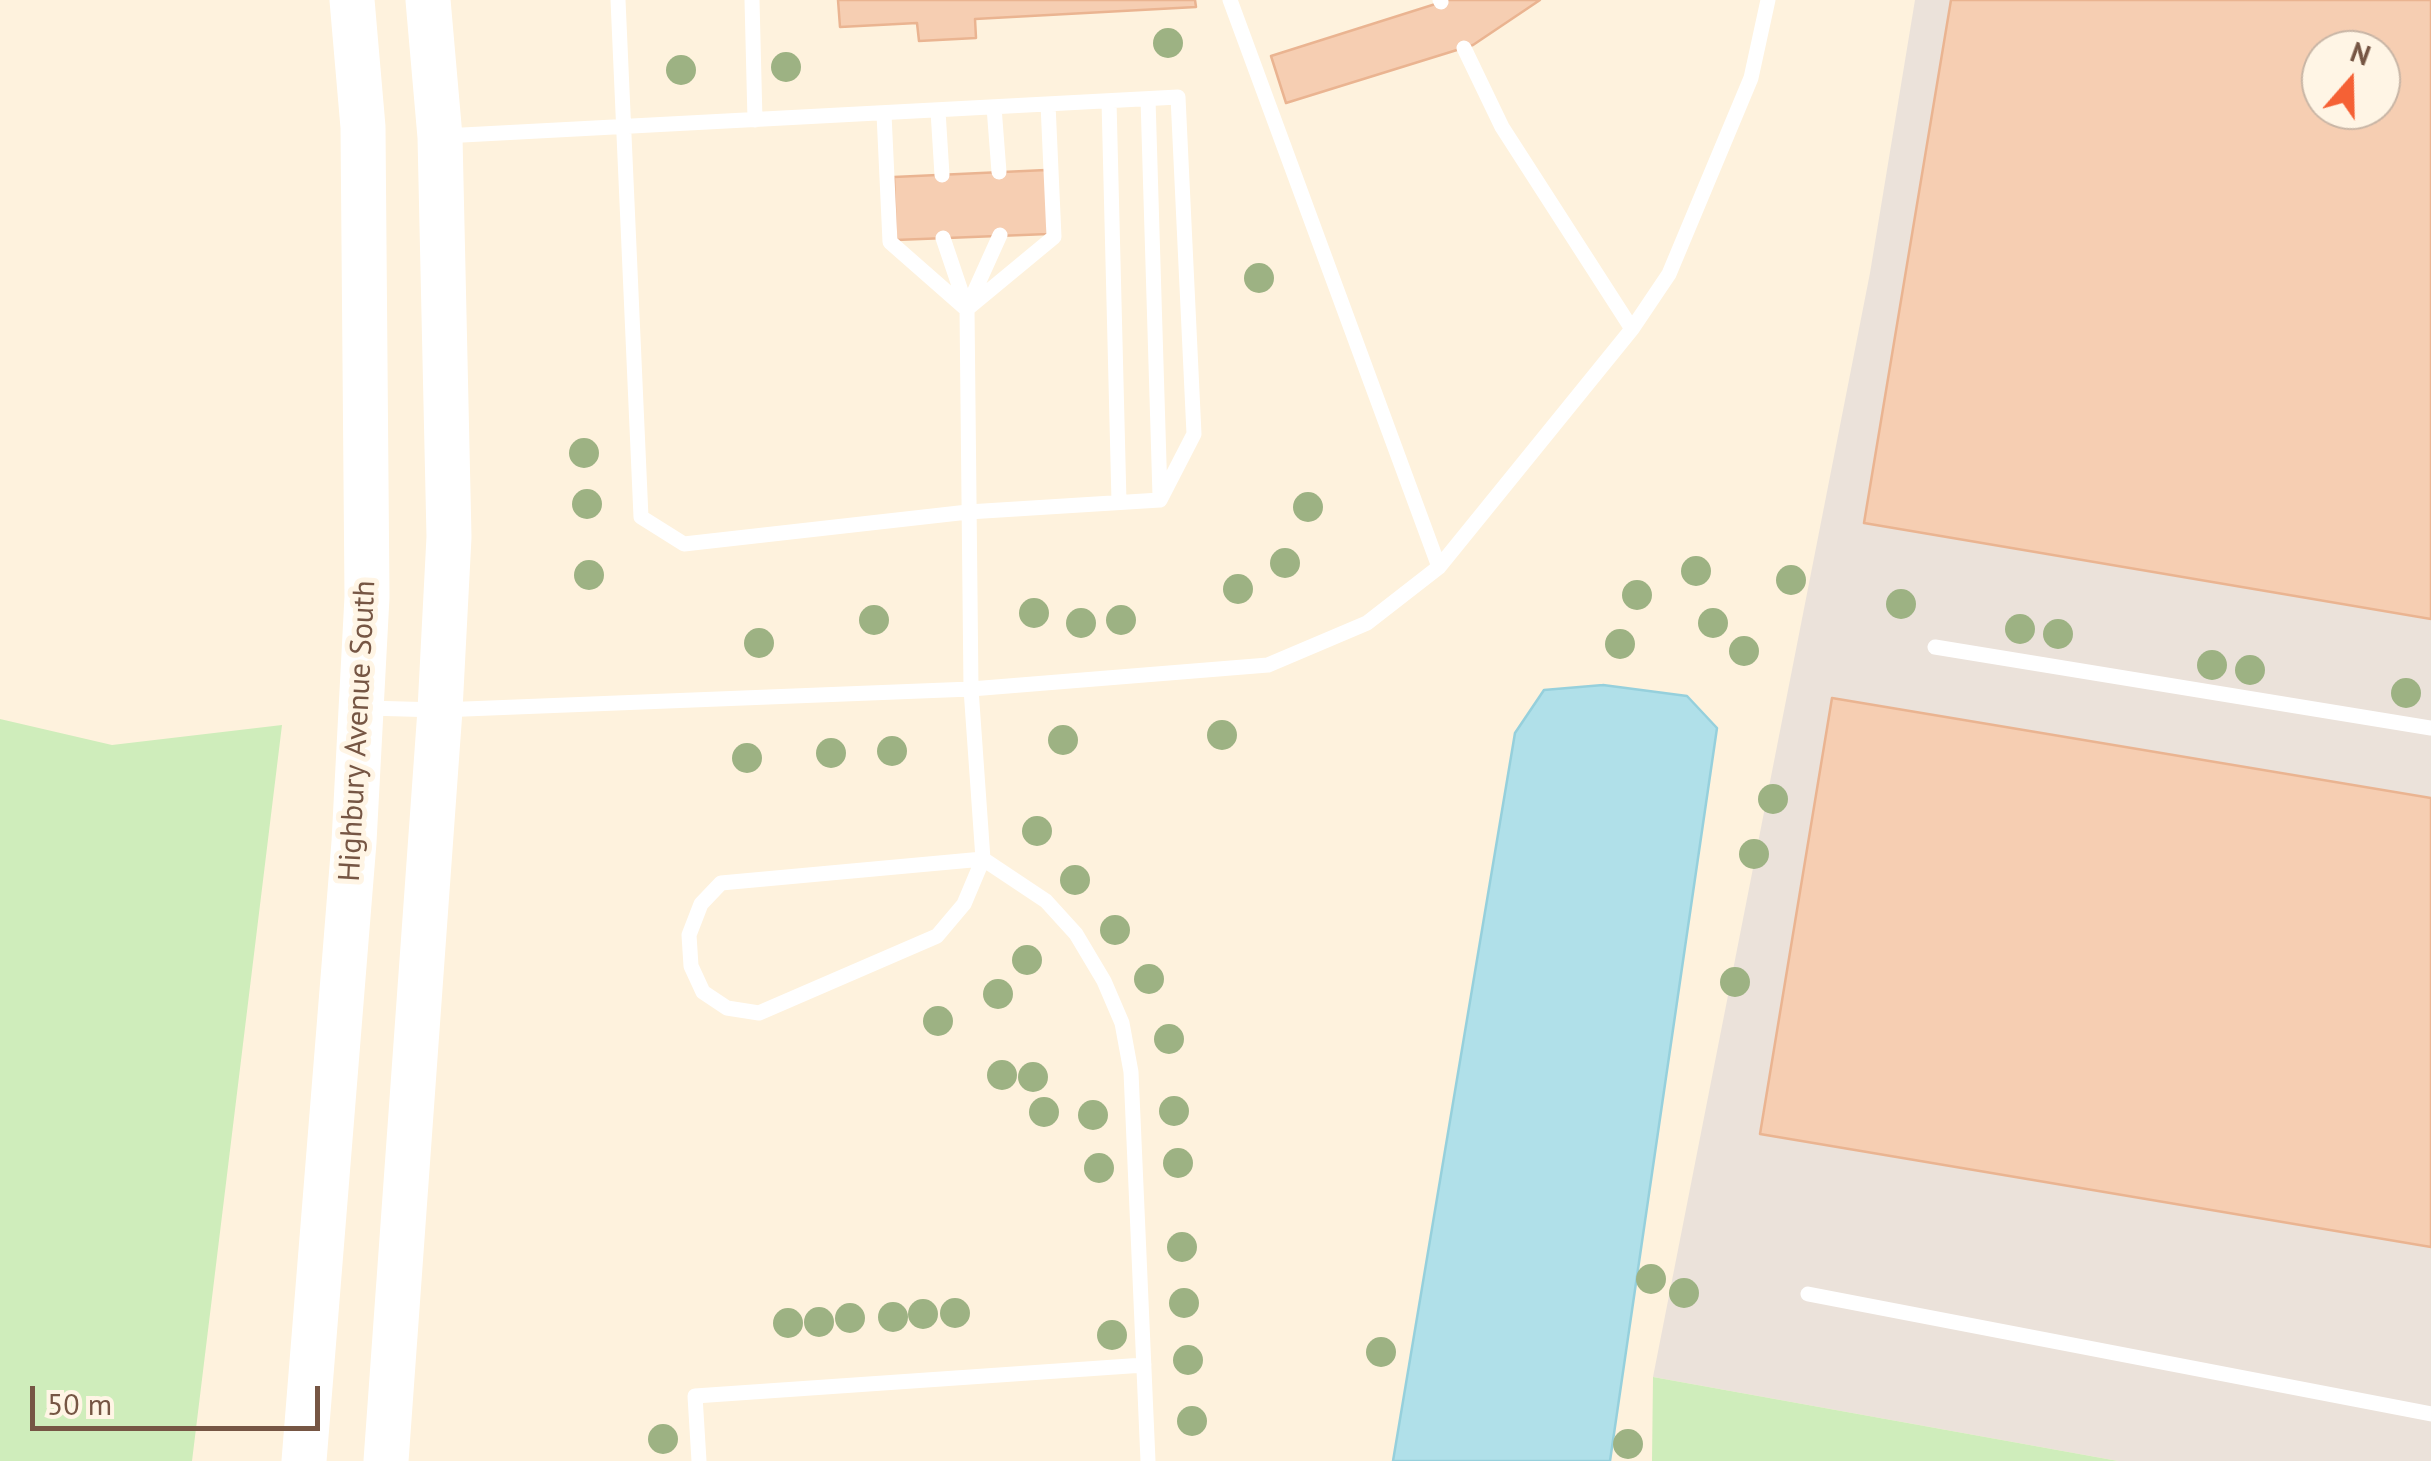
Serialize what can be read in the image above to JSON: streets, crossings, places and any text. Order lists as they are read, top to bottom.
{
  "streets": {
    "main road": ["Highbury Avenue South"]
  },
  "scale_bar": "50 m",
  "north": "top"
}
